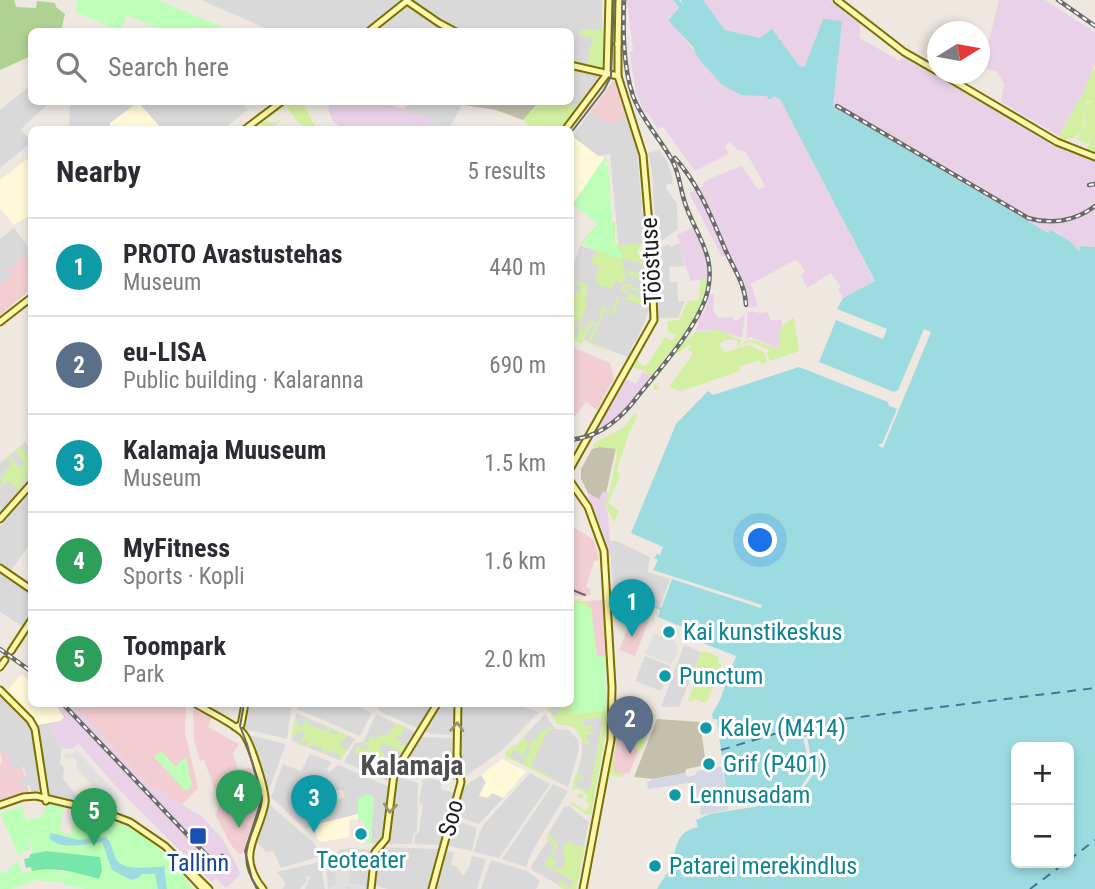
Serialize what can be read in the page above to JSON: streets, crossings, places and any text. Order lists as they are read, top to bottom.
{
  "streets": {
    "street": ["Tööstuse", "Soo"]
  },
  "one_way": ["Soo"],
  "districts": ["Kalamaja"],
  "places": {
    "other": [
      "Kai kunstikeskus",
      "Punctum",
      "Kalev (M414)",
      "Grif (P401)",
      "Lennusadam",
      "Teoteater",
      "Patarei merekindlus"
    ],
    "transit": ["Tallinn"]
  },
  "north": "right",
  "page": {
    "search": "Search here",
    "heading": ["Nearby", "5 results"],
    "list": [
      {
        "mark": "1",
        "name": "PROTO Avastustehas",
        "note": "Museum",
        "value": "440 m"
      },
      {
        "mark": "2",
        "name": "eu-LISA",
        "note": "Public building · Kalaranna",
        "value": "690 m"
      },
      {
        "mark": "3",
        "name": "Kalamaja Muuseum",
        "note": "Museum",
        "value": "1.5 km"
      },
      {
        "mark": "4",
        "name": "MyFitness",
        "note": "Sports · Kopli",
        "value": "1.6 km"
      },
      {
        "mark": "5",
        "name": "Toompark",
        "note": "Park",
        "value": "2.0 km"
      }
    ],
    "pins": [
      "1",
      "2",
      "4",
      "3",
      "5"
    ],
    "map_buttons": ["+", "−"]
  }
}
